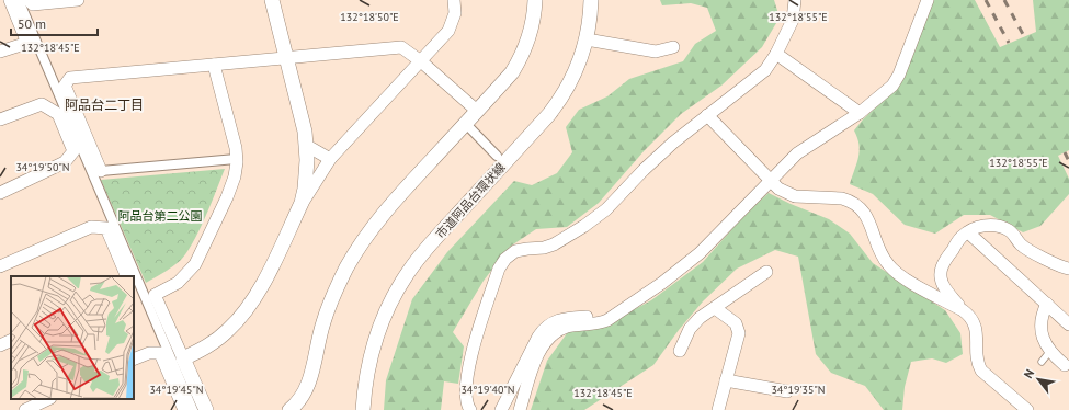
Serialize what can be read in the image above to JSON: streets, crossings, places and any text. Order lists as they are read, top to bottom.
{
  "streets": {
    "street": ["市道阿品台環状線"]
  },
  "districts": ["阿品台二丁目"],
  "parks": ["阿品台第二公園"],
  "scale_bar": "50 m",
  "north": "top left",
  "coordinates": [
    "132°18'50\"E",
    "132°18'55\"E",
    "132°18'45\"E",
    "34°19'50\"N",
    "34°19'45\"N",
    "34°19'40\"N",
    "34°19'35\"N"
  ]
}
